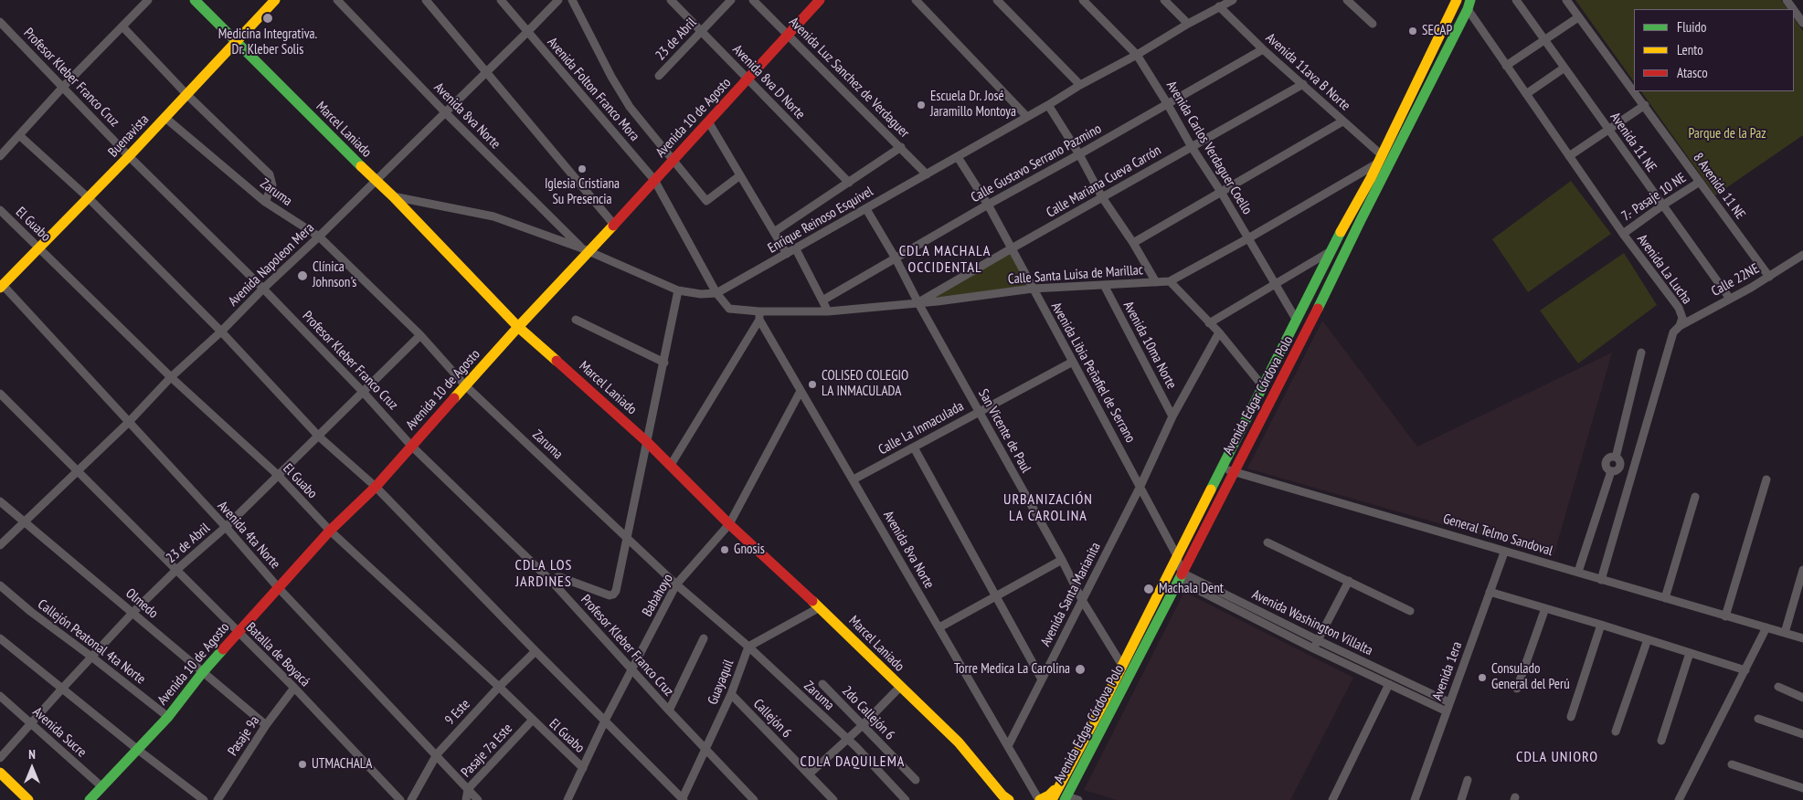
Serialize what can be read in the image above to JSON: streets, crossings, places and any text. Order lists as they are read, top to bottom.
{
  "streets": {
    "street": [
      "23 de Abril",
      "Avenida 11ava B Norte",
      "Profesor Kleber Franco Cruz",
      "Avenida Luz Sanchez de Verdaguer",
      "Avenida 8va D Norte",
      "Avenida Folton Franco Mora",
      "Avenida 8va Norte",
      "Avenida 10 de Agosto",
      "Marcel Laniado",
      "Buenavista",
      "Avenida 11 NE",
      "Avenida Carlos Verdaguer Coello",
      "Calle Gustavo Serrano Pazmino",
      "Calle Mariana Cueva Carrón",
      "8 Avenida 11 NE",
      "Zaruma",
      "7.- Pasaje 10 NE",
      "Enrique Reinoso Esquivel",
      "El Guabo",
      "Avenida Napoleon Mera",
      "Avenida La Lucha",
      "Calle Santa Luisa de Marillac",
      "Calle 22NE",
      "Avenida 10ma Norte",
      "Avenida Libia Peñafiel de Serrano",
      "Avenida Edgar Córdova Polo",
      "Calle La Inmaculada",
      "San Vicente de Paul",
      "Avenida 4ta Norte",
      "General Telmo Sandoval",
      "Avenida Santa Marianita",
      "Babahoyo",
      "Olmedo",
      "Avenida Washington Villalta",
      "Callejón Peatonal 4ta Norte",
      "Batalla de Boyacá",
      "Avenida 1era",
      "Guayaquil",
      "9 Este",
      "2do Callejón 6",
      "Callejón 6",
      "Avenida Sucre",
      "Pasaje 9a",
      "Pasaje 7a Este"
    ]
  },
  "crossings": [
    ["23 de Abril", "Profesor Kleber Franco Cruz"],
    ["23 de Abril", "Avenida 8va D Norte"],
    ["23 de Abril", "Zaruma"],
    ["23 de Abril", "El Guabo"],
    ["23 de Abril", "Avenida 4ta Norte"],
    ["23 de Abril", "Olmedo"],
    ["23 de Abril", "Callejón Peatonal 4ta Norte"],
    ["23 de Abril", "Batalla de Boyacá"],
    ["23 de Abril", "Avenida Sucre"],
    ["Avenida 11ava B Norte", "Calle Gustavo Serrano Pazmino"],
    ["Avenida 11ava B Norte", "Calle Mariana Cueva Carrón"],
    ["Avenida 11ava B Norte", "Enrique Reinoso Esquivel"],
    ["Avenida 11ava B Norte", "Avenida Edgar Córdova Polo"],
    ["Profesor Kleber Franco Cruz", "Avenida 10 de Agosto"],
    ["Profesor Kleber Franco Cruz", "Buenavista"],
    ["Profesor Kleber Franco Cruz", "Avenida Napoleon Mera"],
    ["Profesor Kleber Franco Cruz", "Babahoyo"],
    ["Profesor Kleber Franco Cruz", "Guayaquil"],
    ["Avenida Luz Sanchez de Verdaguer", "Avenida 10 de Agosto"],
    ["Avenida Luz Sanchez de Verdaguer", "Enrique Reinoso Esquivel"],
    ["Avenida 8va D Norte", "Avenida 10 de Agosto"],
    ["Avenida Folton Franco Mora", "Avenida 10 de Agosto"],
    ["Avenida Folton Franco Mora", "Enrique Reinoso Esquivel"],
    ["Avenida Folton Franco Mora", "Avenida Napoleon Mera"],
    ["Avenida Folton Franco Mora", "Calle Santa Luisa de Marillac"],
    ["Avenida 8va Norte", "Avenida 10 de Agosto"],
    ["Avenida 8va Norte", "Enrique Reinoso Esquivel"],
    ["Avenida 8va Norte", "Avenida Napoleon Mera"],
    ["Avenida 8va Norte", "Calle La Inmaculada"],
    ["Avenida 8va Norte", "Avenida Santa Marianita"],
    ["Avenida 8va Norte", "Babahoyo"],
    ["Avenida 10 de Agosto", "Marcel Laniado"],
    ["Avenida 10 de Agosto", "Zaruma"],
    ["Avenida 10 de Agosto", "Enrique Reinoso Esquivel"],
    ["Avenida 10 de Agosto", "El Guabo"],
    ["Avenida 10 de Agosto", "Avenida 4ta Norte"],
    ["Avenida 10 de Agosto", "Olmedo"],
    ["Avenida 10 de Agosto", "Callejón Peatonal 4ta Norte"],
    ["Avenida 10 de Agosto", "Batalla de Boyacá"],
    ["Avenida 10 de Agosto", "Avenida Sucre"],
    ["Marcel Laniado", "Buenavista"],
    ["Marcel Laniado", "Enrique Reinoso Esquivel"],
    ["Marcel Laniado", "Avenida Napoleon Mera"],
    ["Marcel Laniado", "Babahoyo"],
    ["Marcel Laniado", "Guayaquil"],
    ["Buenavista", "Zaruma"],
    ["Buenavista", "El Guabo"],
    ["Buenavista", "Avenida 4ta Norte"],
    ["Avenida 11 NE", "7.- Pasaje 10 NE"],
    ["Avenida 11 NE", "Calle 22NE"],
    ["Avenida Carlos Verdaguer Coello", "Calle Gustavo Serrano Pazmino"],
    ["Avenida Carlos Verdaguer Coello", "Calle Mariana Cueva Carrón"],
    ["Avenida Carlos Verdaguer Coello", "Enrique Reinoso Esquivel"],
    ["Avenida Carlos Verdaguer Coello", "Avenida Edgar Córdova Polo"],
    ["Calle Gustavo Serrano Pazmino", "Avenida Libia Peñafiel de Serrano"],
    ["Calle Gustavo Serrano Pazmino", "San Vicente de Paul"],
    ["Calle Mariana Cueva Carrón", "Calle Santa Luisa de Marillac"],
    ["Calle Mariana Cueva Carrón", "Avenida Libia Peñafiel de Serrano"],
    ["Calle Mariana Cueva Carrón", "San Vicente de Paul"],
    ["8 Avenida 11 NE", "7.- Pasaje 10 NE"],
    ["8 Avenida 11 NE", "Calle 22NE"],
    ["Zaruma", "Avenida Napoleon Mera"],
    ["Zaruma", "Babahoyo"],
    ["Zaruma", "Guayaquil"],
    ["7.- Pasaje 10 NE", "Avenida La Lucha"],
    ["Enrique Reinoso Esquivel", "Calle Santa Luisa de Marillac"],
    ["Enrique Reinoso Esquivel", "Avenida Libia Peñafiel de Serrano"],
    ["Enrique Reinoso Esquivel", "San Vicente de Paul"],
    ["El Guabo", "Avenida Napoleon Mera"],
    ["El Guabo", "Babahoyo"],
    ["El Guabo", "9 Este"],
    ["El Guabo", "Pasaje 7a Este"],
    ["Avenida Napoleon Mera", "Avenida 4ta Norte"],
    ["Avenida Napoleon Mera", "Olmedo"],
    ["Avenida Napoleon Mera", "Batalla de Boyacá"],
    ["Avenida La Lucha", "Calle 22NE"],
    ["Avenida La Lucha", "Avenida Edgar Córdova Polo"],
    ["Avenida La Lucha", "General Telmo Sandoval"],
    ["Calle Santa Luisa de Marillac", "Avenida 10ma Norte"],
    ["Calle Santa Luisa de Marillac", "Avenida Libia Peñafiel de Serrano"],
    ["Calle Santa Luisa de Marillac", "San Vicente de Paul"],
    ["Avenida 10ma Norte", "Avenida Santa Marianita"],
    ["Avenida Libia Peñafiel de Serrano", "Avenida Edgar Córdova Polo"],
    ["Avenida Libia Peñafiel de Serrano", "Calle La Inmaculada"],
    ["Avenida Libia Peñafiel de Serrano", "Avenida Santa Marianita"],
    ["Avenida Edgar Córdova Polo", "San Vicente de Paul"],
    ["Avenida Edgar Córdova Polo", "General Telmo Sandoval"],
    ["Avenida Edgar Córdova Polo", "Avenida Washington Villalta"],
    ["Calle La Inmaculada", "San Vicente de Paul"],
    ["San Vicente de Paul", "Avenida Santa Marianita"],
    ["Avenida 4ta Norte", "9 Este"],
    ["Avenida 4ta Norte", "Pasaje 7a Este"],
    ["General Telmo Sandoval", "Avenida 1era"],
    ["Olmedo", "Pasaje 9a"],
    ["Avenida Washington Villalta", "Avenida 1era"],
    ["Batalla de Boyacá", "Pasaje 9a"],
    ["Guayaquil", "Callejón 6"]
  ],
  "districts": [
    "CDLA MACHALA OCCIDENTAL",
    "URBANIZACIÓN LA CAROLINA",
    "CDLA LOS JARDINES",
    "CDLA UNIORO",
    "CDLA DAQUILEMA"
  ],
  "parks": ["Parque de la Paz"],
  "places": [
    "Medicina Integrativa. Dr. Kleber Solis",
    "SECAP",
    "Escuela Dr. José Jaramillo Montoya",
    "Iglesia Cristiana Su Presencia",
    "Clínica Johnson's",
    "COLISEO COLEGIO LA INMACULADA",
    "Gnosis",
    "Machala Dent",
    "Torre Medica La Carolina",
    "Consulado General del Perú",
    "UTMACHALA"
  ],
  "legend": ["Fluido", "Lento", "Atasco"],
  "north": "top"
}
